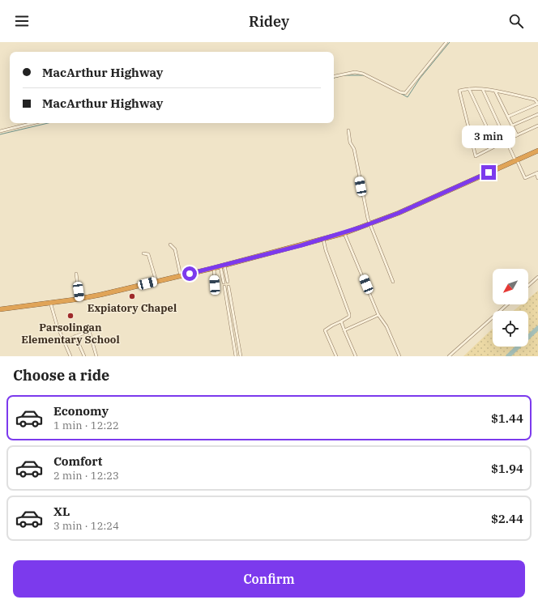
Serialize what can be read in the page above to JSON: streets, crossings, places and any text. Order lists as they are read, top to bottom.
{
  "places": ["Expiatory Chapel", "Parsolingan Elementary School"],
  "north": "bottom left",
  "page": {
    "header": "Ridey",
    "banner": ["MacArthur Highway", "MacArthur Highway"],
    "bubble": "3 min",
    "heading": "Choose a ride",
    "list": [
      {
        "name": "Economy",
        "note": "1 min · 12:22",
        "value": "$1.44"
      },
      {
        "name": "Comfort",
        "note": "2 min · 12:23",
        "value": "$1.94"
      },
      {
        "name": "XL",
        "note": "3 min · 12:24",
        "value": "$2.44"
      }
    ],
    "buttons": "Confirm"
  }
}
